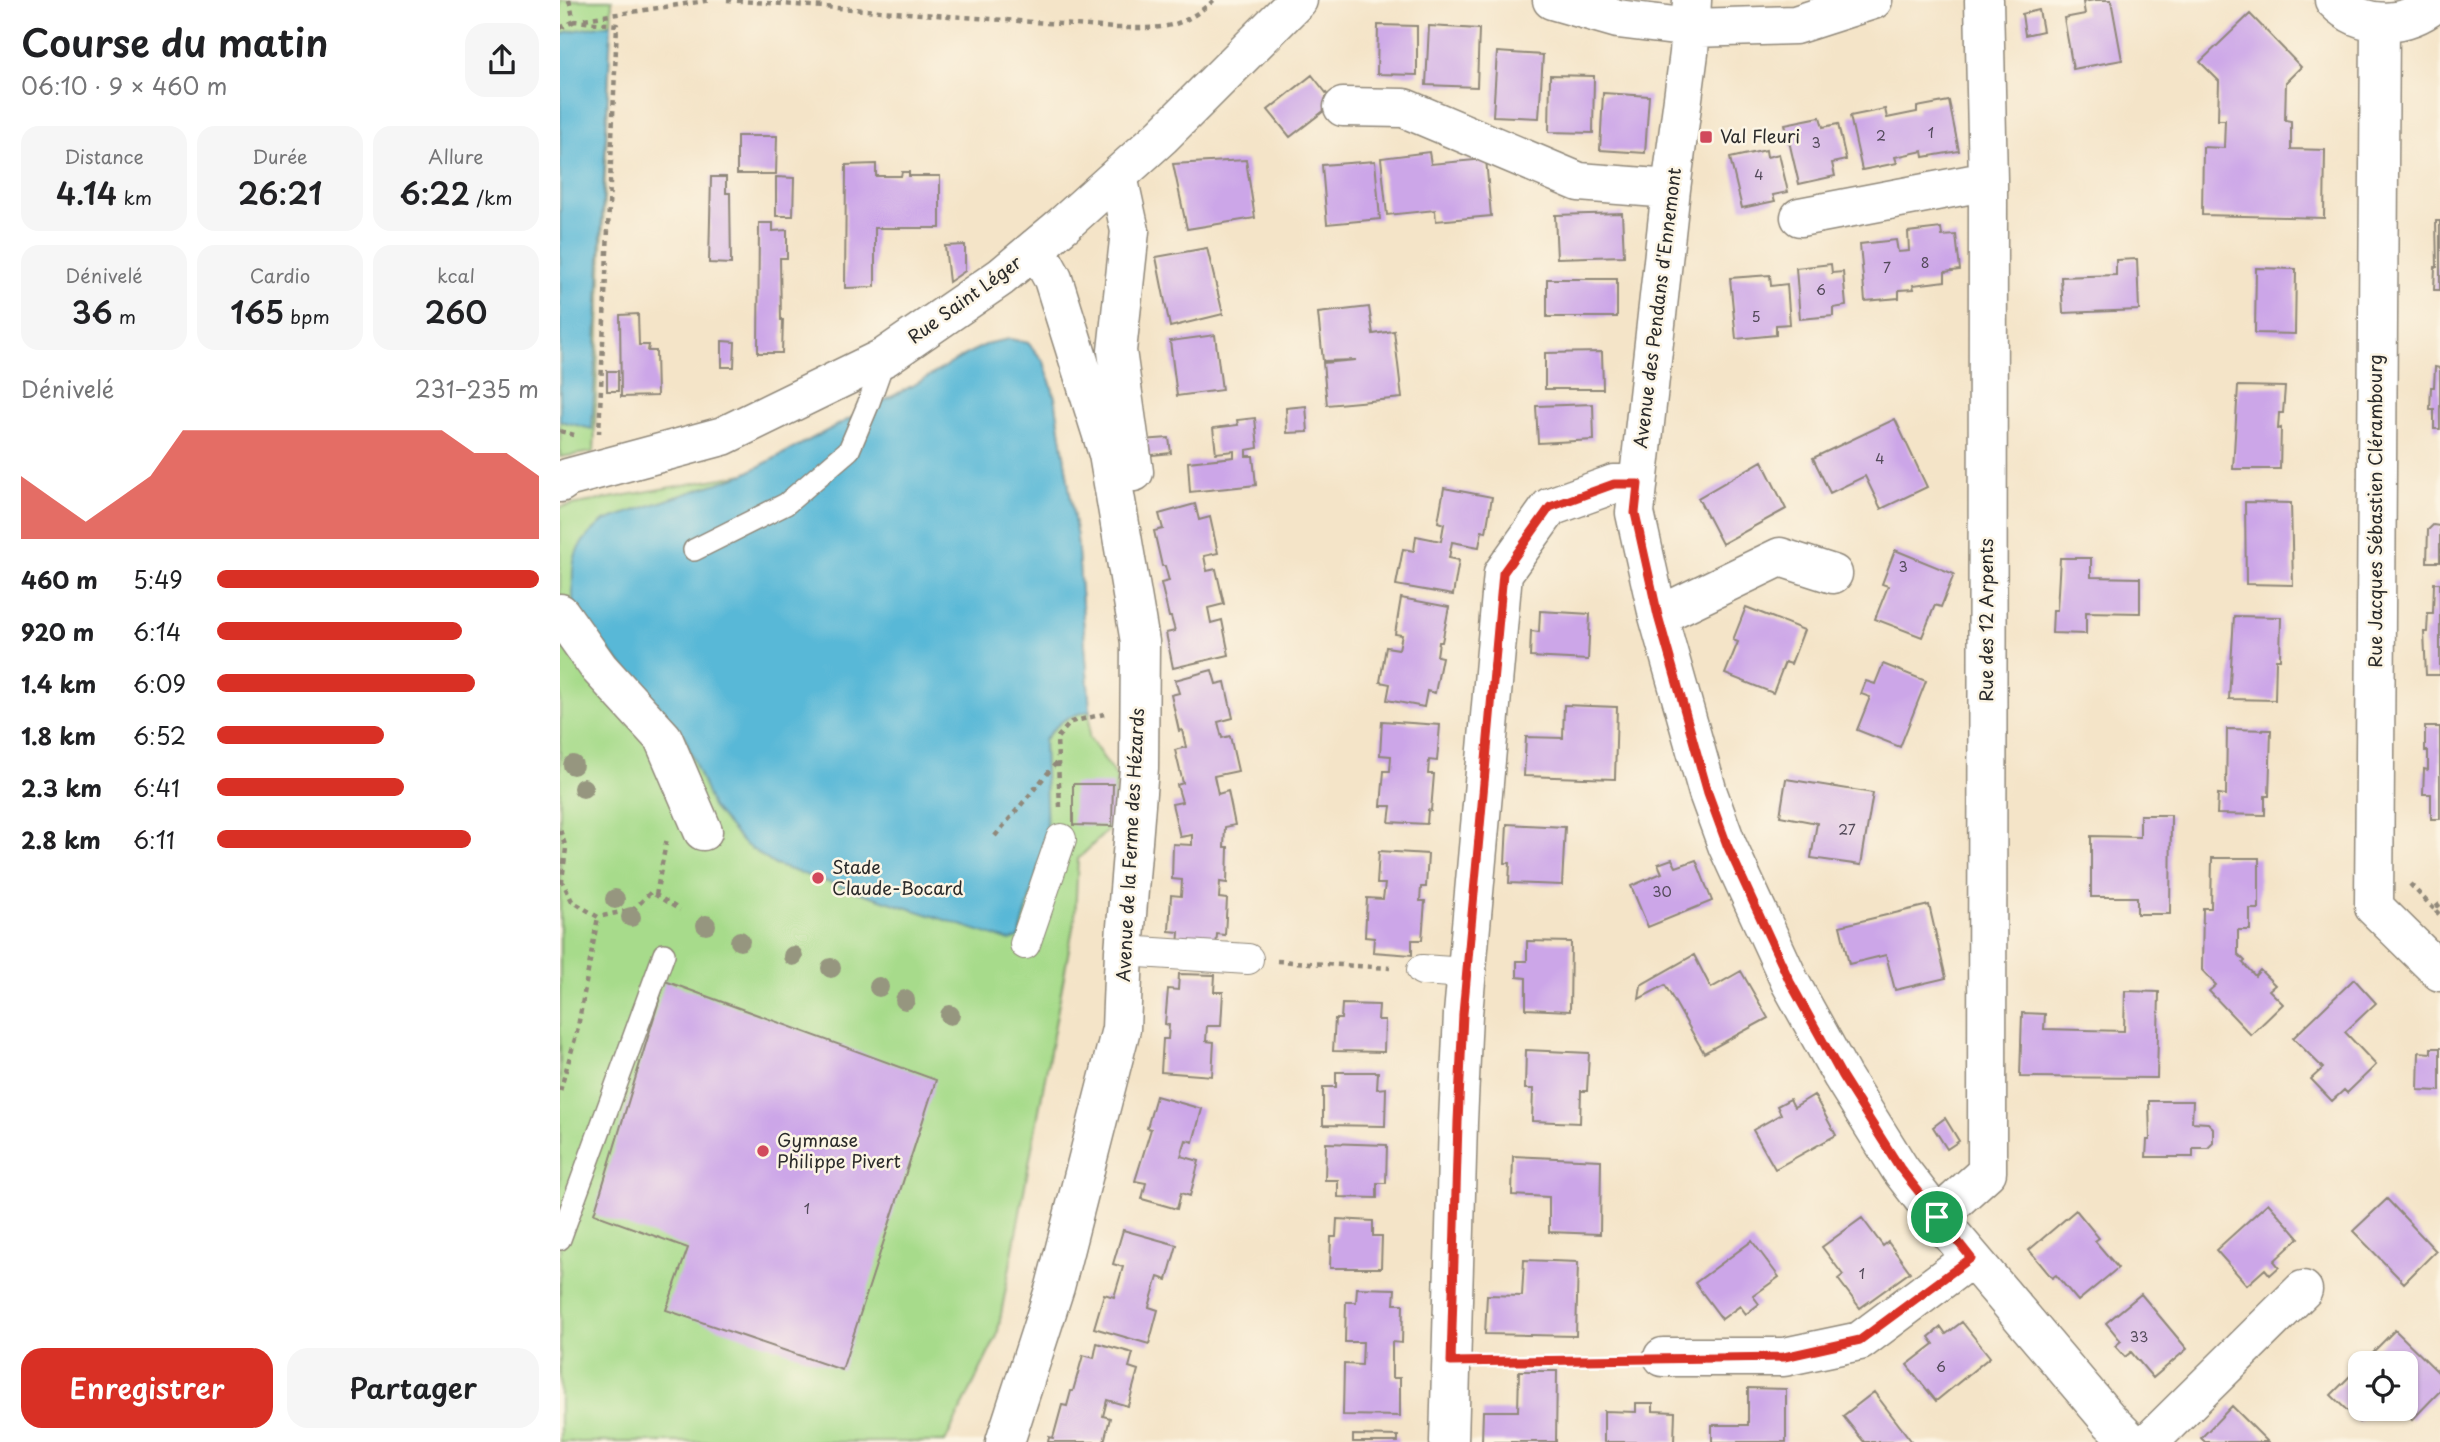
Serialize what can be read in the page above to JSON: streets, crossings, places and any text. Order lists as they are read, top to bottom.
{
  "streets": {
    "street": [
      "Rue Saint Léger",
      "Avenue des Pendans d'Ennemont",
      "Rue Jacques Sébastien Clérambourg",
      "Rue des 12 Arpents",
      "Avenue de la Ferme des Hézards"
    ]
  },
  "crossings": [
    ["Rue Saint Léger", "Avenue de la Ferme des Hézards"],
    ["Avenue des Pendans d'Ennemont", "Rue des 12 Arpents"]
  ],
  "places": {
    "transit": ["Val Fleuri"],
    "other": ["Stade Claude-Bocard", "Gymnase Philippe Pivert"]
  },
  "house_numbers": [
    "1",
    "2",
    "3",
    "4",
    "8",
    "7",
    "6",
    "5",
    "4",
    "3",
    "27",
    "30",
    "1",
    "1",
    "33",
    "6"
  ],
  "page": {
    "heading": ["Course du matin", "06:10 · 9 × 460 m"],
    "stats": [
      ["Distance", "4.14 km"],
      ["Durée", "26:21"],
      ["Allure", "6:22 /km"],
      ["Dénivelé", "36 m"],
      ["Cardio", "165 bpm"],
      ["kcal", "260"]
    ],
    "chart": ["Dénivelé", "231–235 m"],
    "list": [
      {
        "name": "460 m",
        "note": "5:49"
      },
      {
        "name": "920 m",
        "note": "6:14"
      },
      {
        "name": "1.4 km",
        "note": "6:09"
      },
      {
        "name": "1.8 km",
        "note": "6:52"
      },
      {
        "name": "2.3 km",
        "note": "6:41"
      },
      {
        "name": "2.8 km",
        "note": "6:11"
      }
    ],
    "buttons": ["Enregistrer", "Partager"]
  }
}
